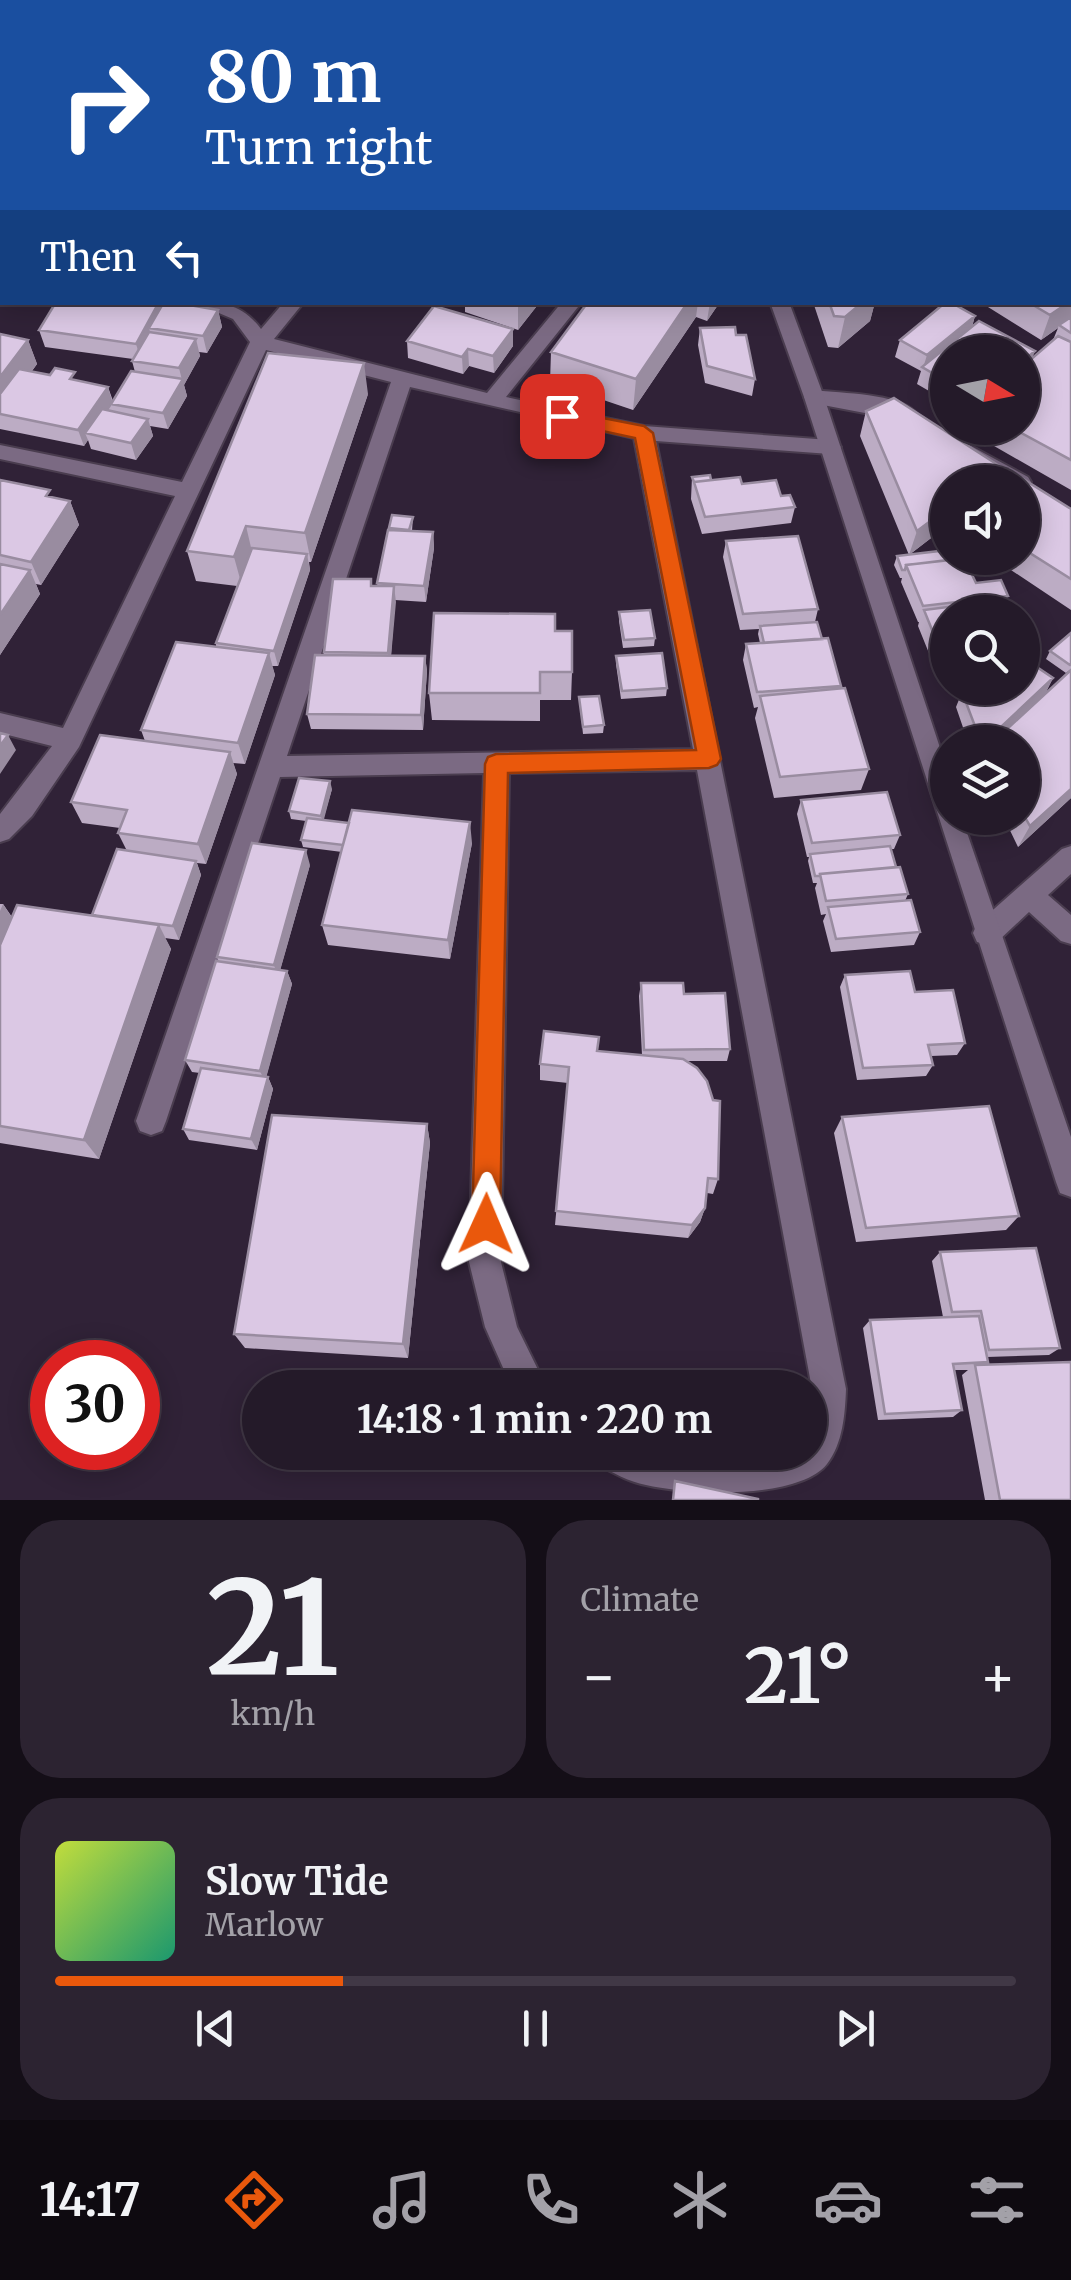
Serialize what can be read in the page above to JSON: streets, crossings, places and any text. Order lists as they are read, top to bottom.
{
  "north": "right",
  "page": {
    "turn": ["80 m", "Turn right"],
    "then": "Then",
    "limit": "30",
    "trip": "14:18 · 1 min · 220 m",
    "tile": [
      ["21", "km/h"],
      "Climate"
    ],
    "heat": ["−", "21°", "+"],
    "song": ["Slow Tide", "Marlow"],
    "tabs": "14:17"
  }
}
